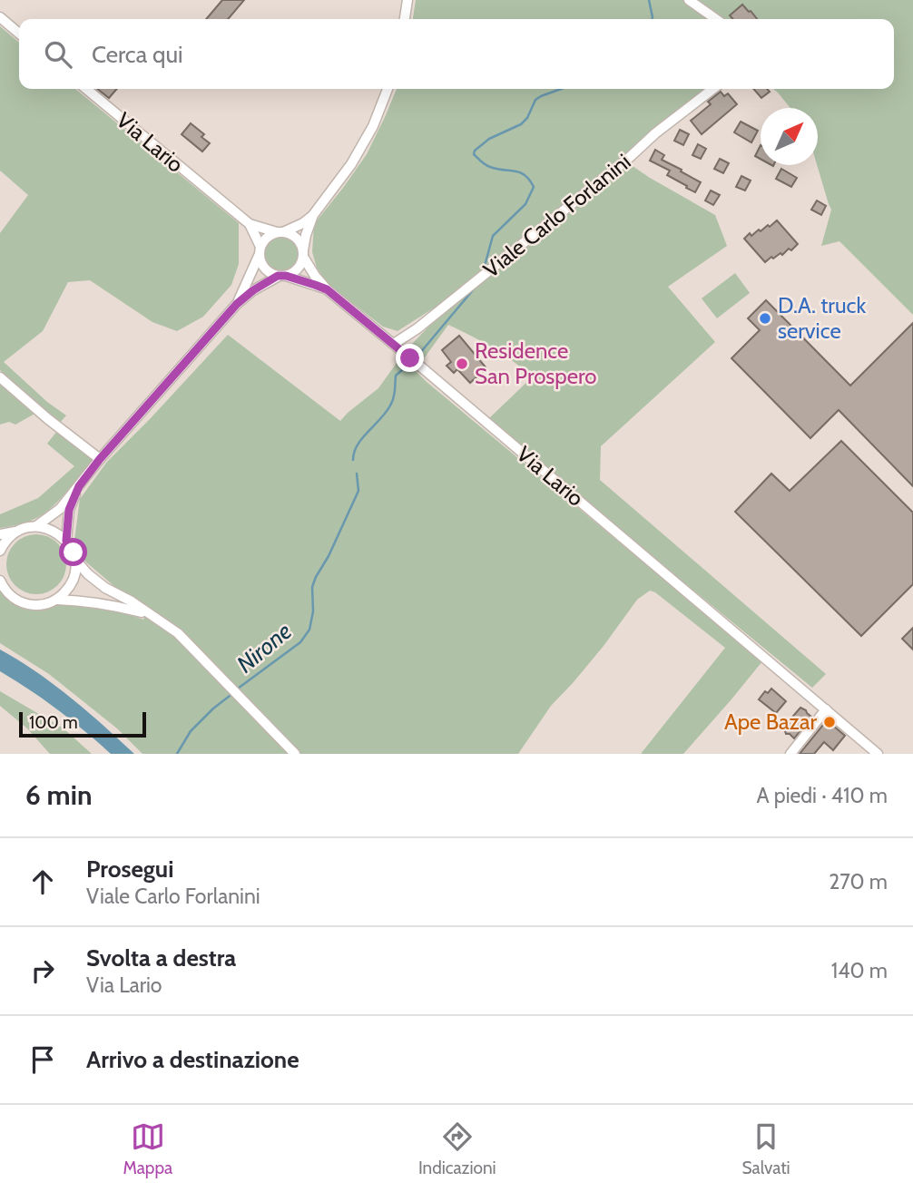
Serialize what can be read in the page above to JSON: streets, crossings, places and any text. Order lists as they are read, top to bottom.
{
  "streets": {
    "street": ["Via Lario", "Viale Carlo Forlanini"]
  },
  "crossings": [
    ["Via Lario", "Viale Carlo Forlanini"]
  ],
  "water": ["Nirone"],
  "places": ["D.A. truck service", "Residence San Prospero", "Ape Bazar"],
  "scale_bar": "100 m",
  "north": "top right",
  "page": {
    "search": "Cerca qui",
    "scale": "100 m",
    "heading": ["6 min", "A piedi · 410 m"],
    "list": [
      ["Prosegui", "Viale Carlo Forlanini", "270 m"],
      ["Svolta a destra", "Via Lario", "140 m"],
      "Arrivo a destinazione"
    ],
    "nav": ["Mappa", "Indicazioni", "Salvati"]
  }
}
